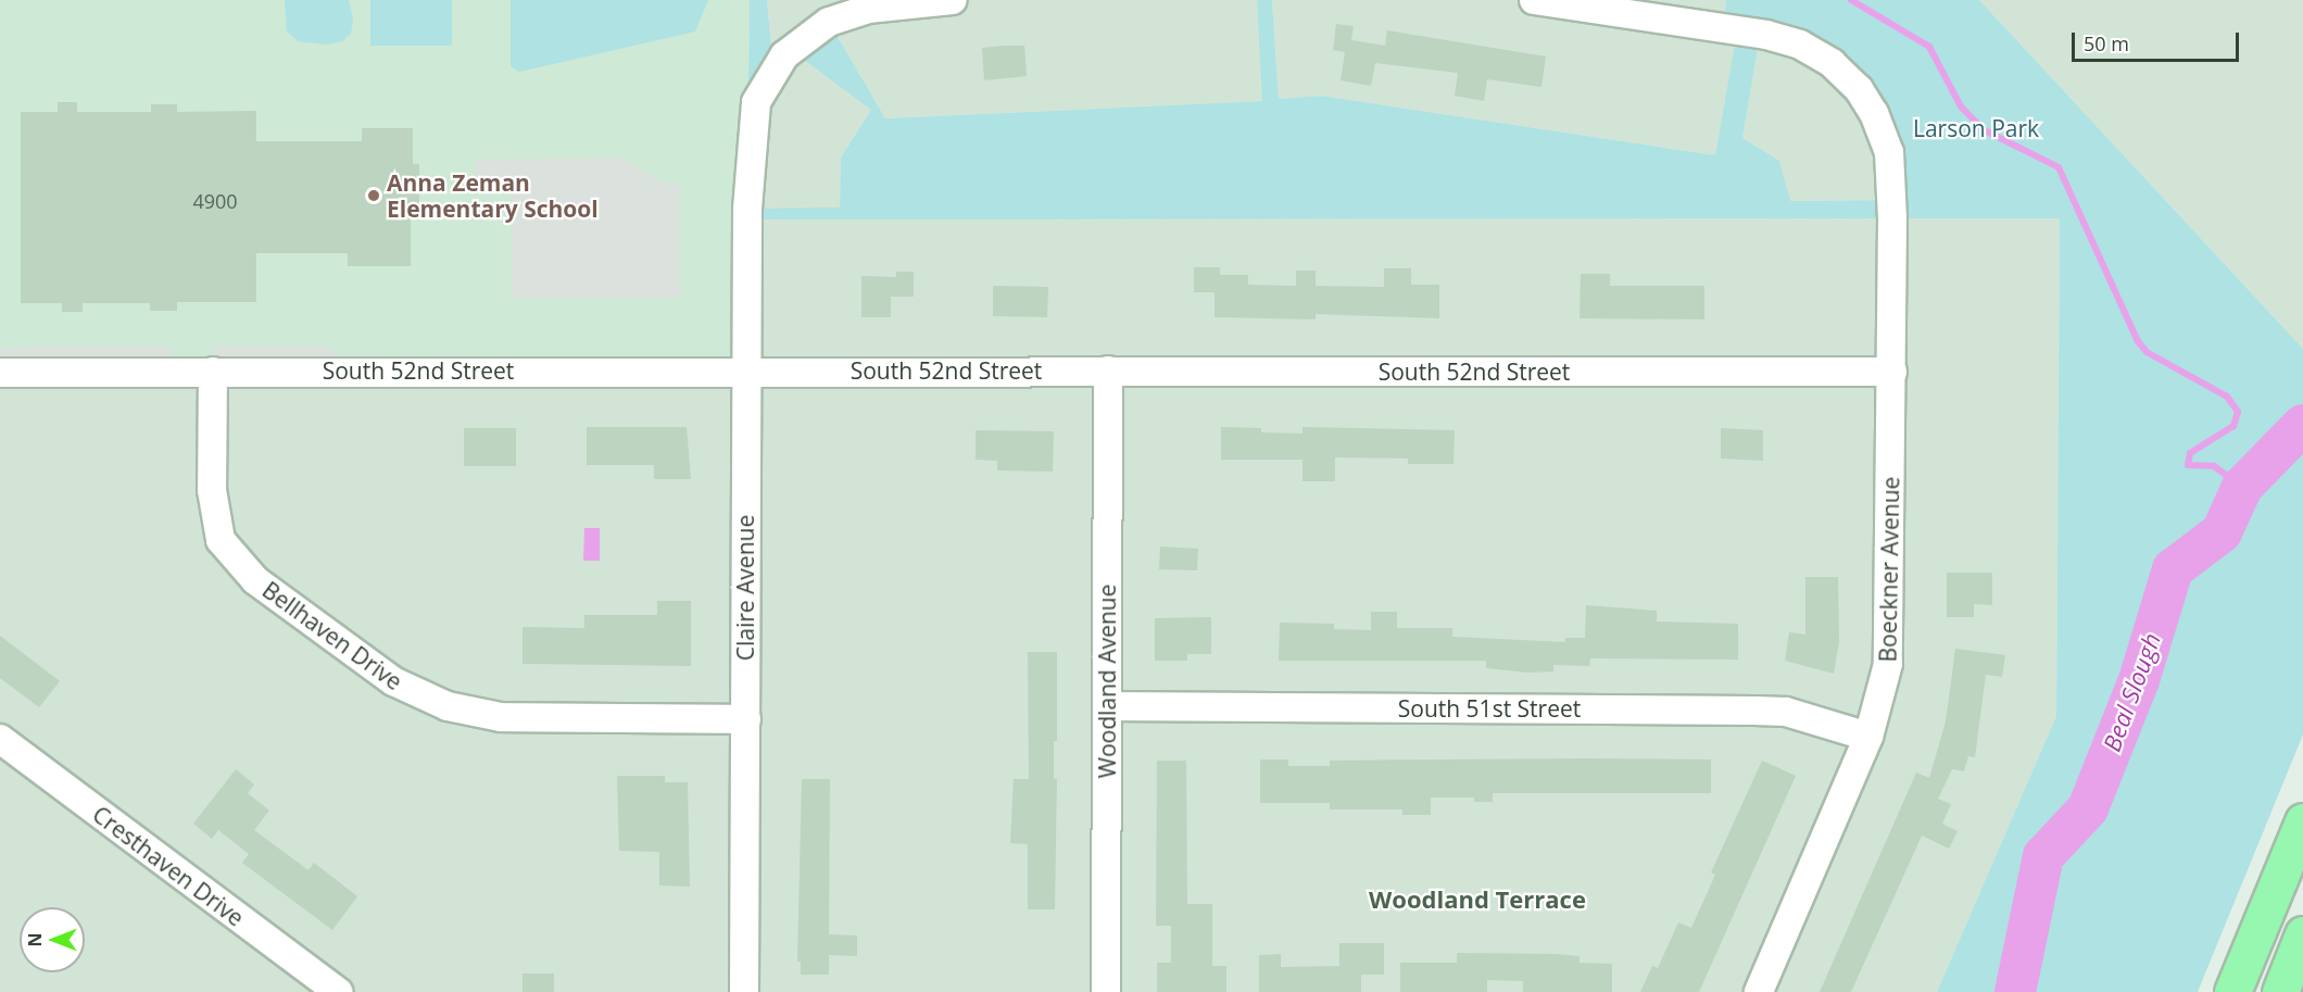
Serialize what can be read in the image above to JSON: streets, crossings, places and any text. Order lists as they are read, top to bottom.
{
  "streets": {
    "street": [
      "South 52nd Street",
      "Boeckner Avenue",
      "Claire Avenue",
      "Bellhaven Drive",
      "Woodland Avenue",
      "South 51st Street",
      "Cresthaven Drive"
    ]
  },
  "crossings": [
    ["South 52nd Street", "Boeckner Avenue"],
    ["South 52nd Street", "Claire Avenue"],
    ["South 52nd Street", "Bellhaven Drive"],
    ["South 52nd Street", "Woodland Avenue"],
    ["Boeckner Avenue", "South 51st Street"],
    ["Claire Avenue", "Bellhaven Drive"],
    ["Woodland Avenue", "South 51st Street"]
  ],
  "districts": ["Woodland Terrace"],
  "water": ["Beal Slough"],
  "parks": ["Larson Park"],
  "places": ["Anna Zeman Elementary School"],
  "house_numbers": ["4900"],
  "scale_bar": "50 m",
  "north": "left"
}
